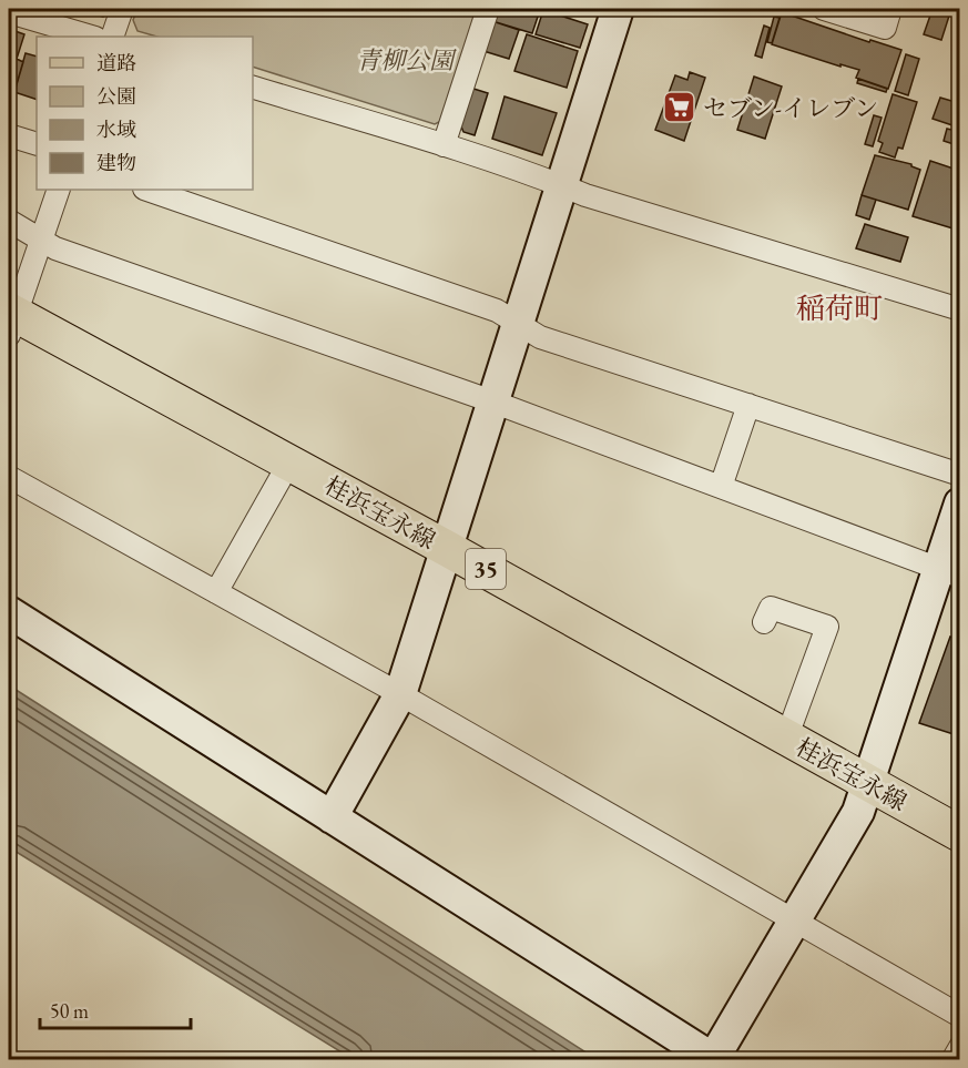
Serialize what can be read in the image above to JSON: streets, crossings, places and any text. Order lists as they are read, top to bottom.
{
  "streets": {
    "main road": ["桂浜宝永線", "35"]
  },
  "districts": ["稲荷町"],
  "parks": ["青柳公園"],
  "places": {
    "supermarket": ["セブン-イレブン"]
  },
  "legend": [
    "道路",
    "公園",
    "水域",
    "建物"
  ],
  "scale_bar": "50 m"
}
